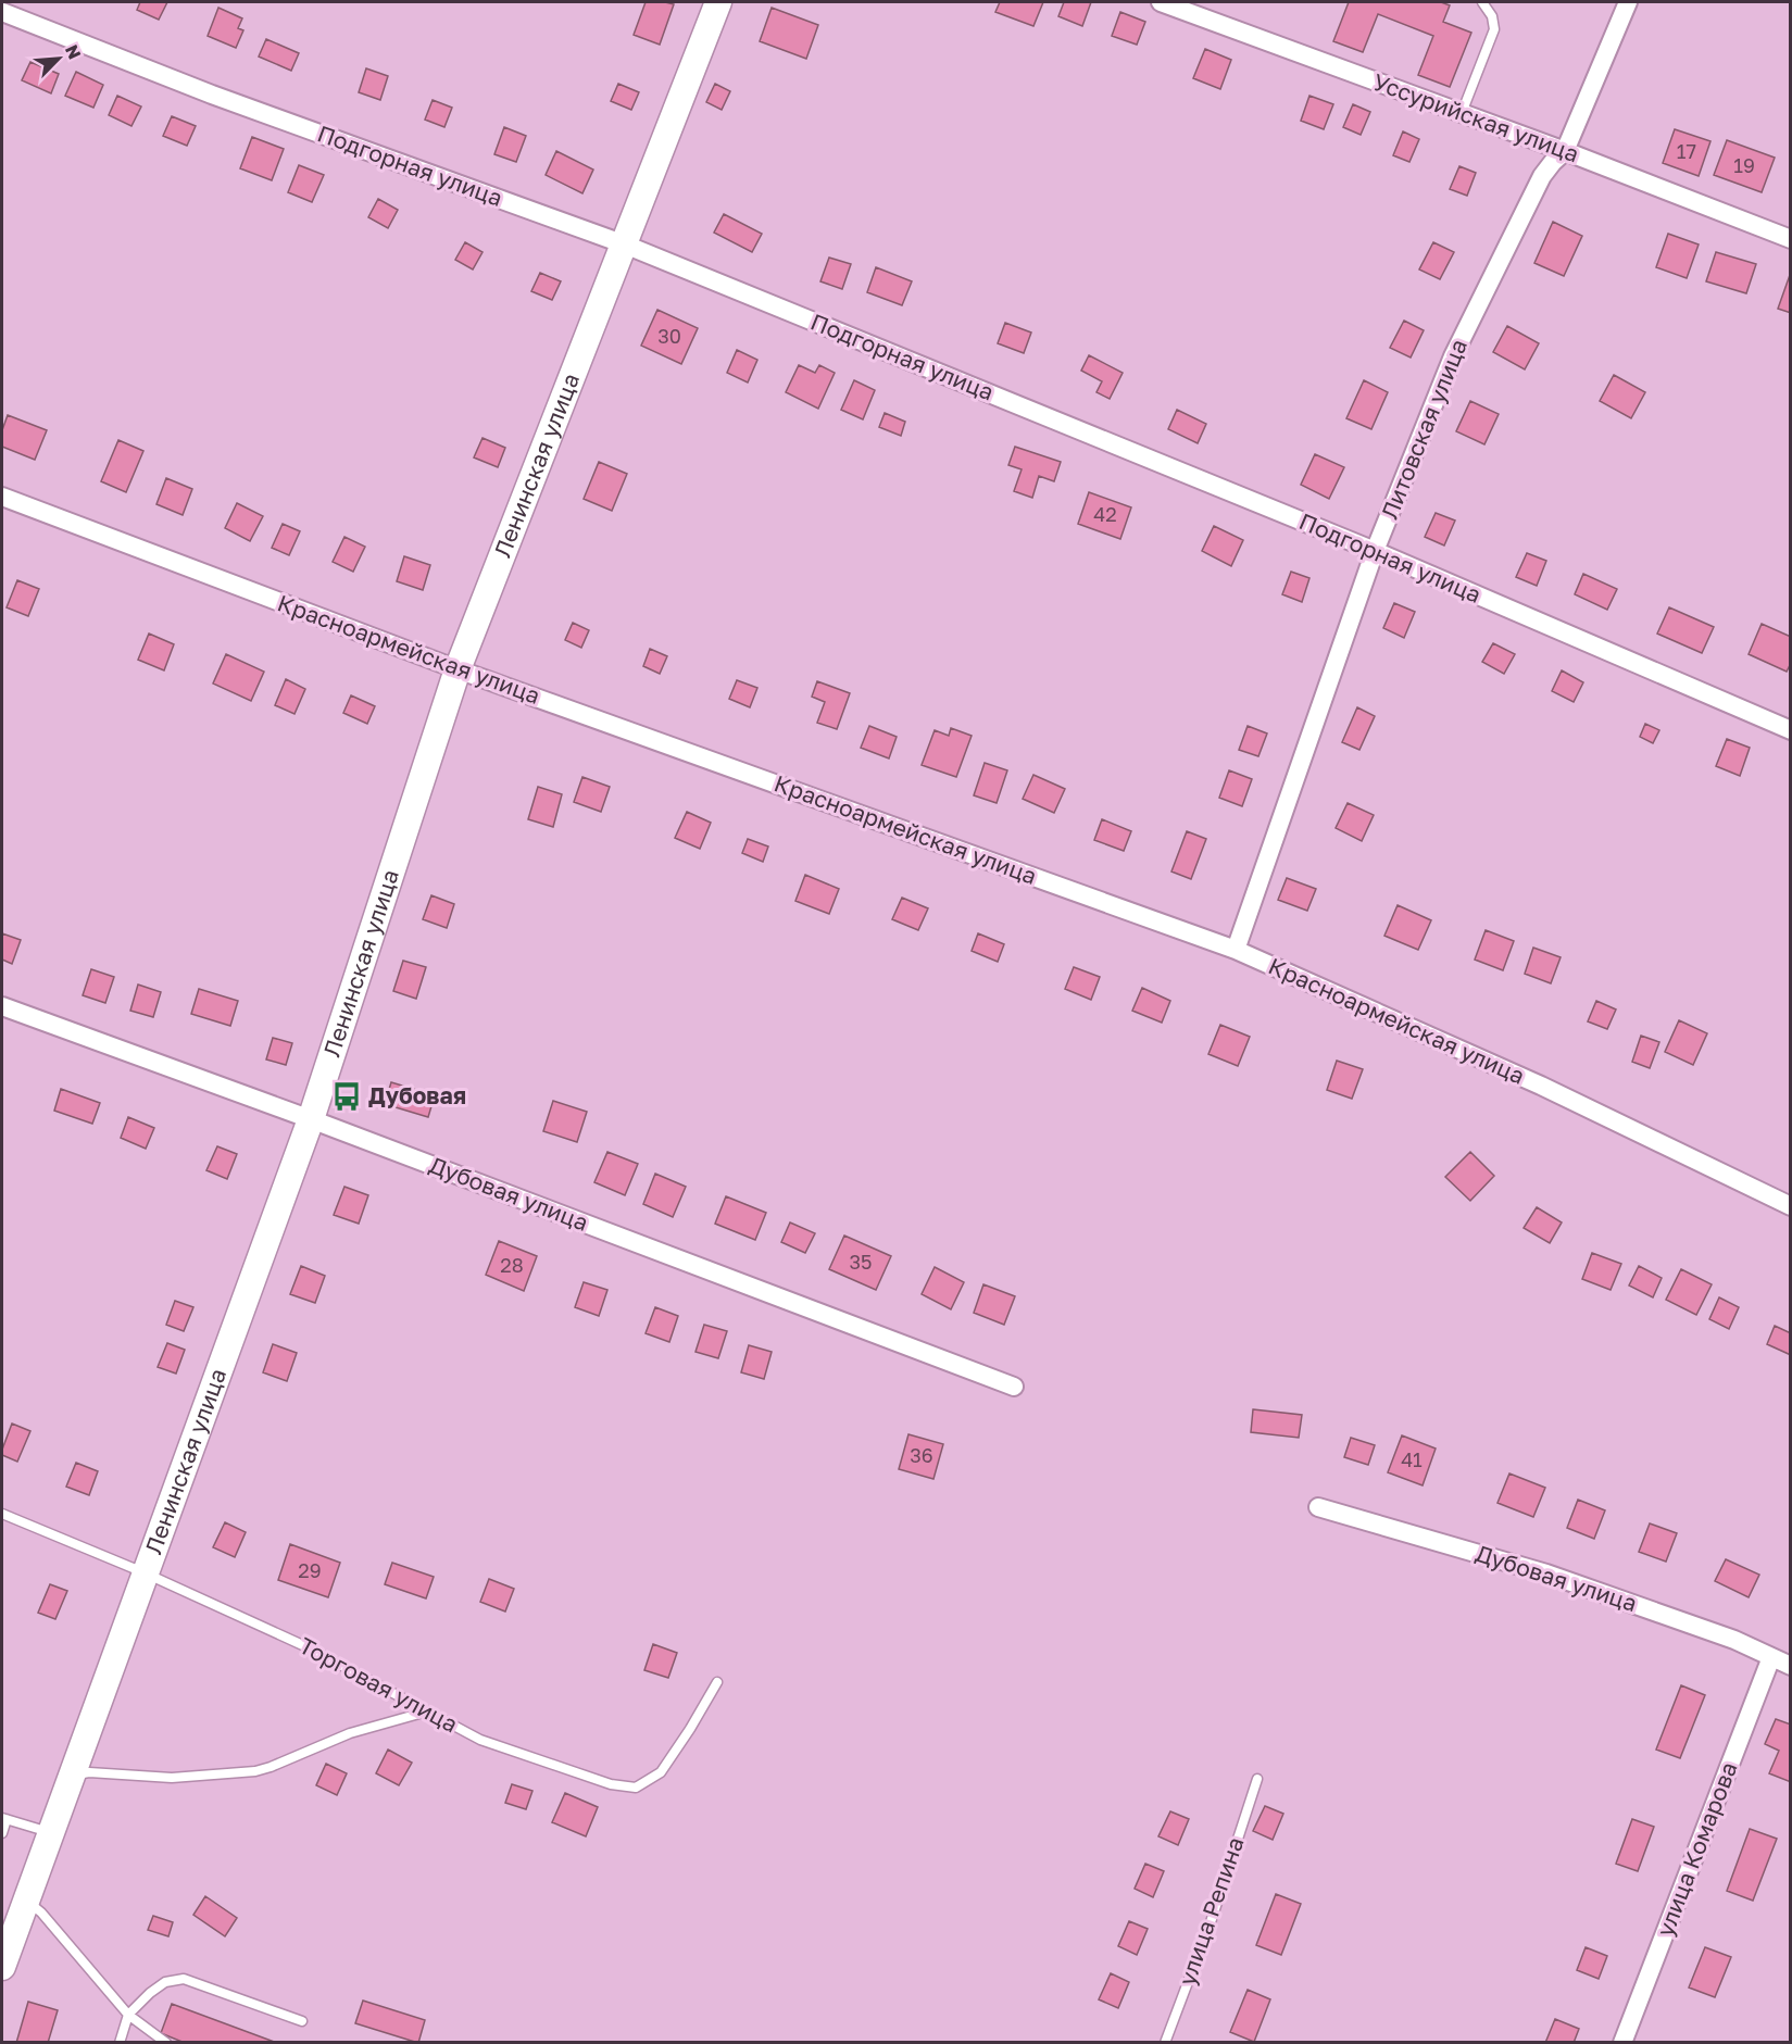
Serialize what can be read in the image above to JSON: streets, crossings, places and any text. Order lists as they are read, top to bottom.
{
  "streets": {
    "main road": ["Ленинская улица"],
    "street": [
      "Уссурийская улица",
      "Подгорная улица",
      "Литовская улица",
      "Красноармейская улица",
      "Дубовая улица",
      "улица Комарова"
    ],
    "lane": ["Торговая улица", "улица Репина"]
  },
  "crossings": [
    ["Уссурийская улица", "Литовская улица"],
    ["Подгорная улица", "Литовская улица"],
    ["Подгорная улица", "Ленинская улица"],
    ["Литовская улица", "Красноармейская улица"],
    ["Ленинская улица", "Красноармейская улица"],
    ["Ленинская улица", "Дубовая улица"],
    ["Ленинская улица", "Торговая улица"],
    ["Дубовая улица", "улица Комарова"]
  ],
  "places": {
    "bus stop": ["Дубовая"]
  },
  "house_numbers": [
    "17",
    "19",
    "30",
    "42",
    "35",
    "28",
    "36",
    "41",
    "29"
  ],
  "north": "top right"
}
